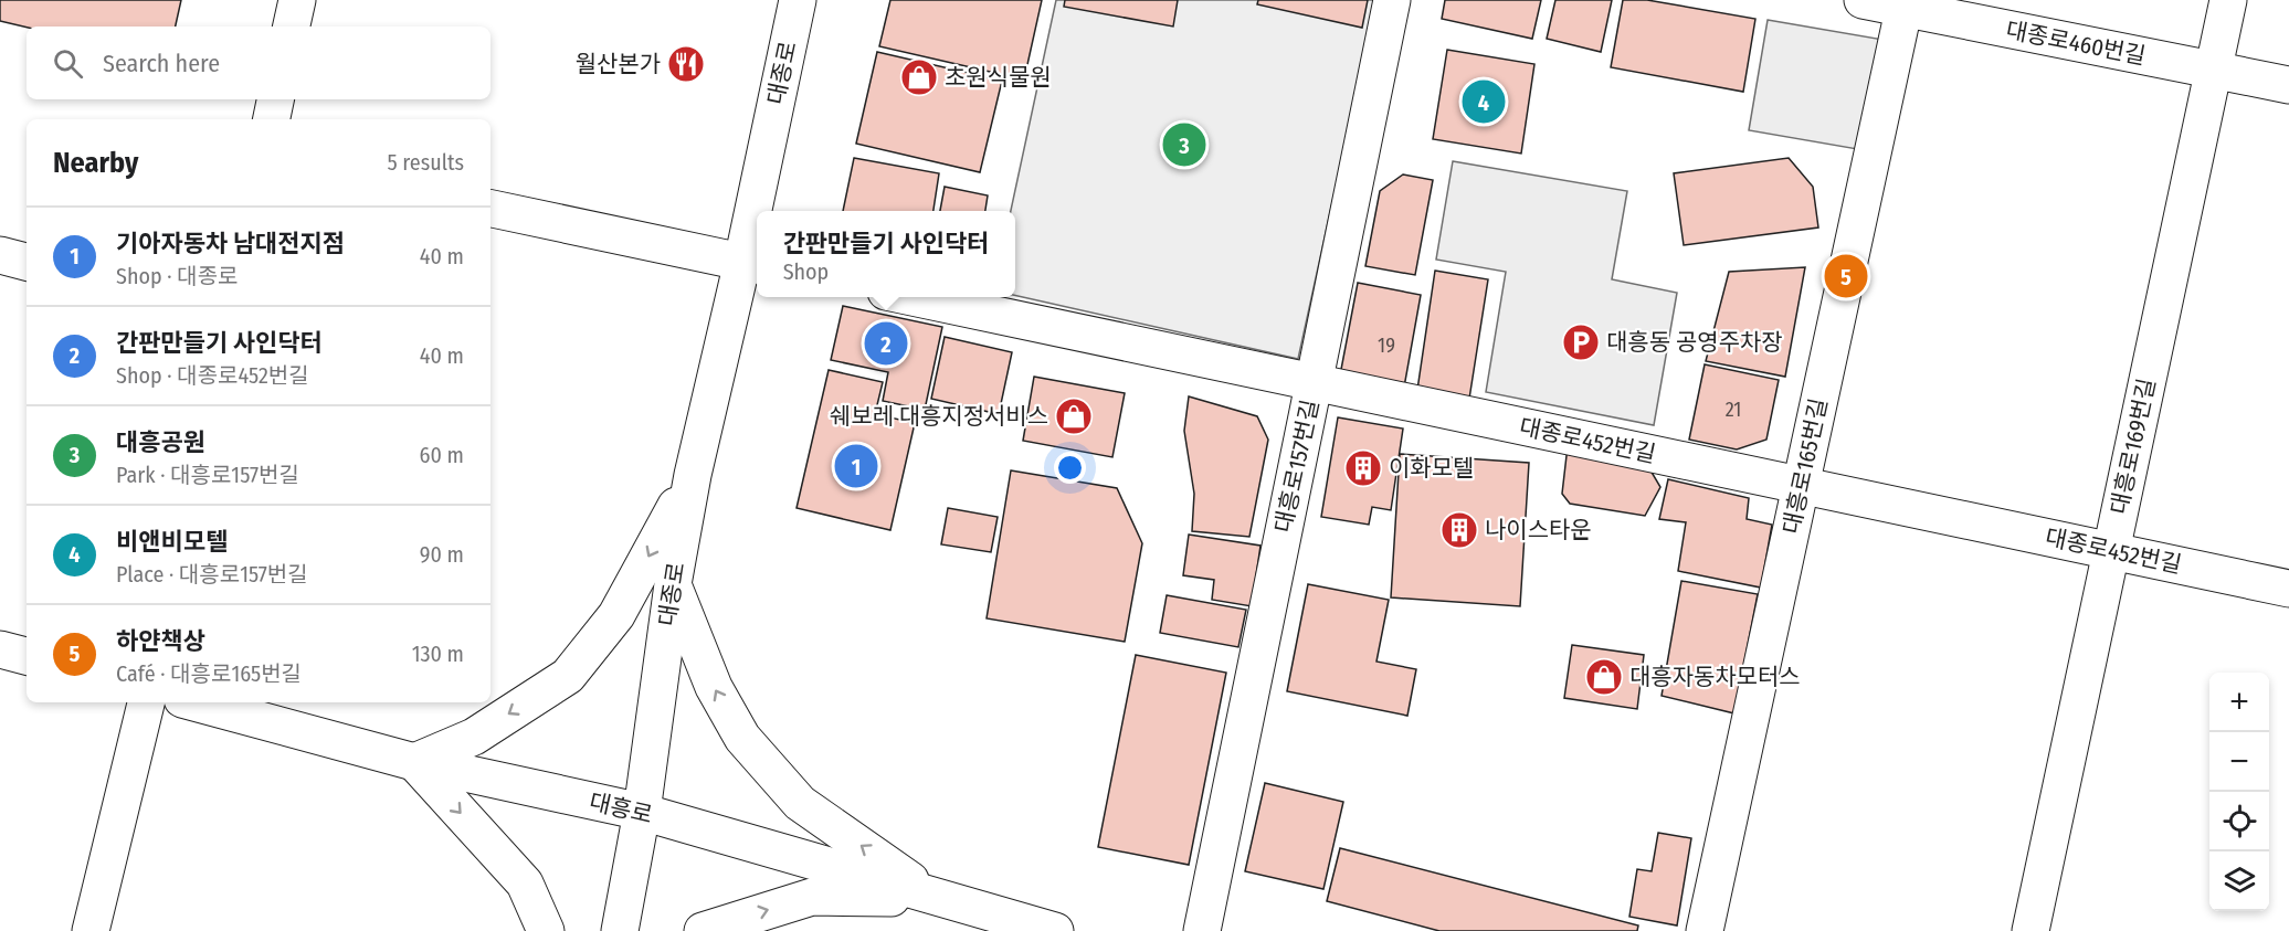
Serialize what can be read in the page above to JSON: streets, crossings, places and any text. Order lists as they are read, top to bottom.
{
  "streets": {
    "street": [
      "대종로460번길",
      "대종로",
      "대종로452번길",
      "대흥로169번길",
      "대흥로157번길",
      "대흥로165번길",
      "대흥로"
    ]
  },
  "crossings": [
    ["대종로460번길", "대흥로169번길"],
    ["대종로460번길", "대흥로165번길"],
    ["대종로", "대흥로"],
    ["대종로452번길", "대흥로169번길"],
    ["대종로452번길", "대흥로157번길"],
    ["대종로452번길", "대흥로165번길"]
  ],
  "places": {
    "restaurant": ["월산본가"],
    "shop": ["초원식물원", "쉐보레 대흥지정서비스", "대흥자동차모터스"],
    "parking": ["대흥동 공영주차장"],
    "building": ["이화모텔", "나이스타운"]
  },
  "house_numbers": ["19", "21"],
  "page": {
    "search": "Search here",
    "pins": [
      "4",
      "3",
      "5",
      "2",
      "1"
    ],
    "heading": ["Nearby", "5 results"],
    "list": [
      {
        "mark": "1",
        "name": "기아자동차 남대전지점",
        "note": "Shop · 대종로",
        "value": "40 m"
      },
      {
        "mark": "2",
        "name": "간판만들기 사인닥터",
        "note": "Shop · 대종로452번길",
        "value": "40 m"
      },
      {
        "mark": "3",
        "name": "대흥공원",
        "note": "Park · 대흥로157번길",
        "value": "60 m"
      },
      {
        "mark": "4",
        "name": "비앤비모텔",
        "note": "Place · 대흥로157번길",
        "value": "90 m"
      },
      {
        "mark": "5",
        "name": "하얀책상",
        "note": "Café · 대흥로165번길",
        "value": "130 m"
      }
    ],
    "popup": ["간판만들기 사인닥터", "Shop"],
    "map_buttons": ["+", "−"]
  }
}
